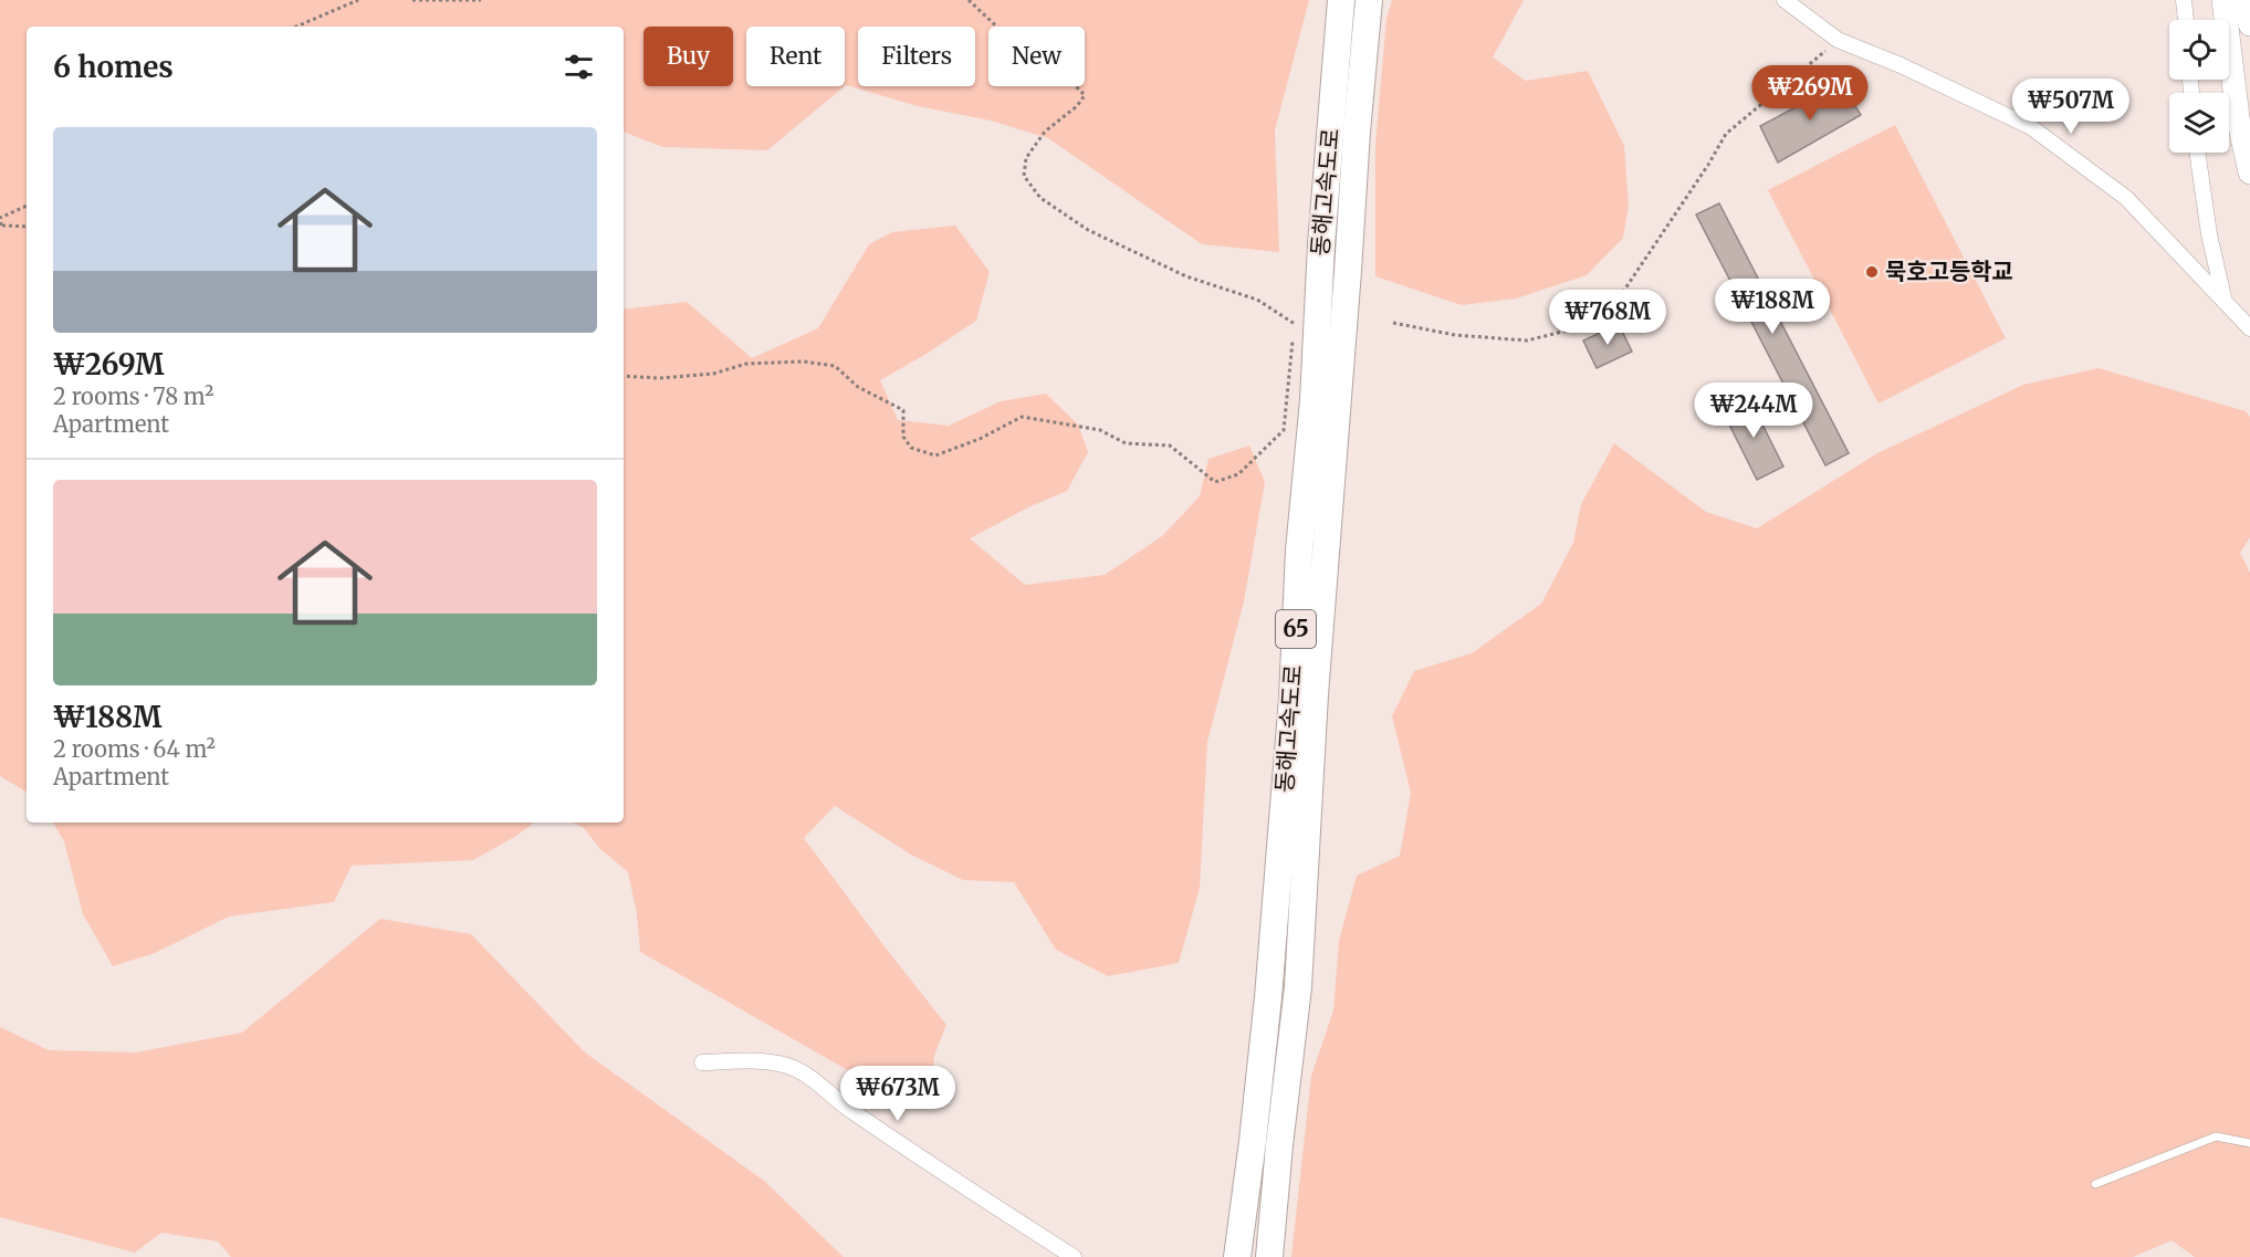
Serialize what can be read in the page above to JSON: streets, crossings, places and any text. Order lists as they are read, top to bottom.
{
  "streets": {
    "highway": ["동해고속도로", "65"]
  },
  "places": ["묵호고등학교"],
  "page": {
    "chip": [
      "Buy",
      "Rent",
      "Filters",
      "New"
    ],
    "heading": "6 homes",
    "price": [
      "₩269M",
      "₩507M",
      "₩188M",
      "₩768M",
      "₩244M",
      "₩673M"
    ],
    "list": [
      {
        "name": "₩269M",
        "note": "2 rooms · 78 m² · Apartment"
      },
      {
        "name": "₩188M",
        "note": "2 rooms · 64 m² · Apartment"
      }
    ]
  }
}
